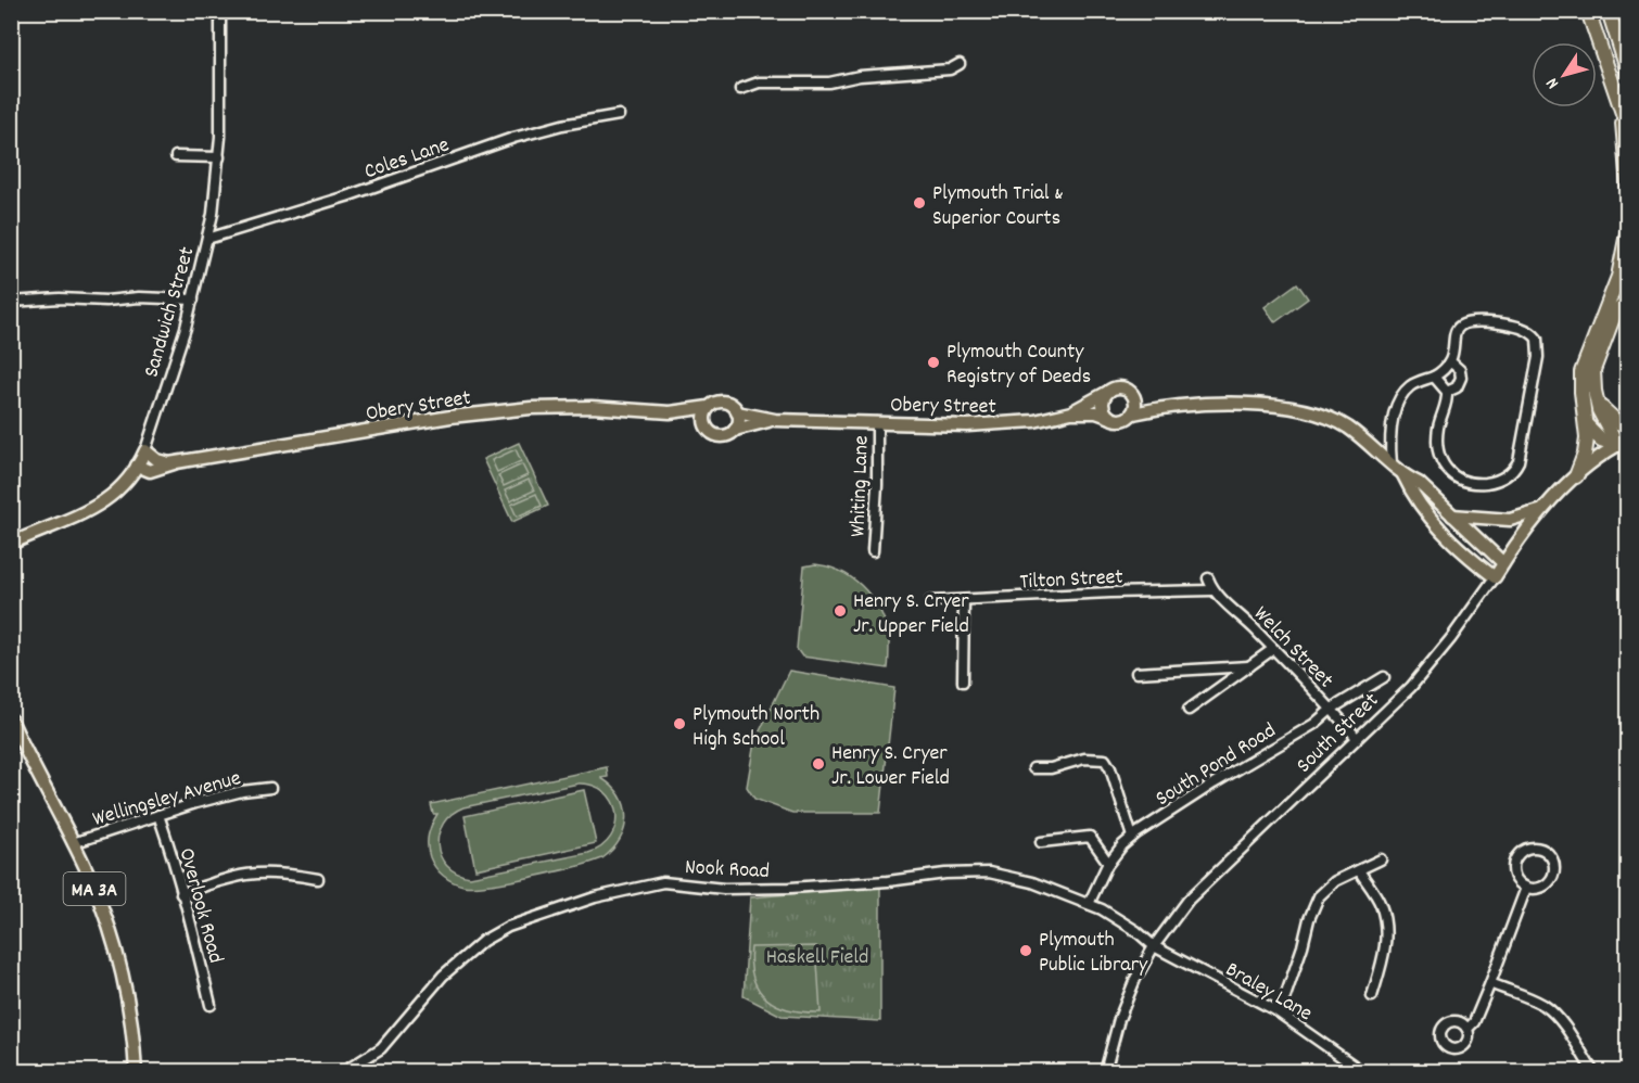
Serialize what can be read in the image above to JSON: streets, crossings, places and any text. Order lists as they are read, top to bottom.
{
  "streets": {
    "main road": [
      "Sandwich Street",
      "Obery Street",
      "South Street",
      "MA 3A"
    ],
    "street": [
      "Coles Lane",
      "Whiting Lane",
      "Tilton Street",
      "Welch Street",
      "South Pond Road",
      "Wellingsley Avenue",
      "Nook Road",
      "Overlook Road",
      "Braley Lane"
    ]
  },
  "crossings": [
    ["Coles Lane", "Sandwich Street"],
    ["Sandwich Street", "Obery Street"],
    ["Obery Street", "Whiting Lane"],
    ["Obery Street", "South Street"],
    ["Tilton Street", "Welch Street"],
    ["Welch Street", "South Street"],
    ["Welch Street", "South Pond Road"],
    ["South Street", "Nook Road"],
    ["South Street", "Braley Lane"],
    ["South Pond Road", "Nook Road"],
    ["Wellingsley Avenue", "MA 3A"],
    ["Wellingsley Avenue", "Overlook Road"],
    ["Nook Road", "Braley Lane"]
  ],
  "parks": ["Haskell Field"],
  "places": [
    "Plymouth Trial & Superior Courts",
    "Plymouth County Registry of Deeds",
    "Henry S. Cryer Jr. Upper Field",
    "Plymouth North High School",
    "Henry S. Cryer Jr. Lower Field",
    "Plymouth Public Library"
  ],
  "north": "bottom left"
}
